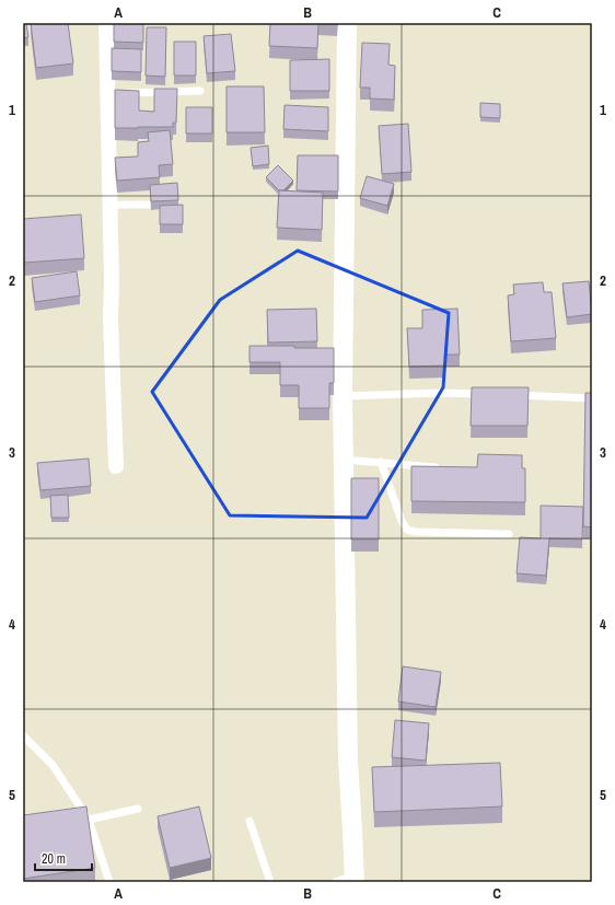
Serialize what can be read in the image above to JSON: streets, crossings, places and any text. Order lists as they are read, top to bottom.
{
  "scale_bar": "20 m",
  "grid": {
    "columns": ["A", "B", "C"],
    "rows": [
      "1",
      "2",
      "3",
      "4",
      "5"
    ]
  }
}
